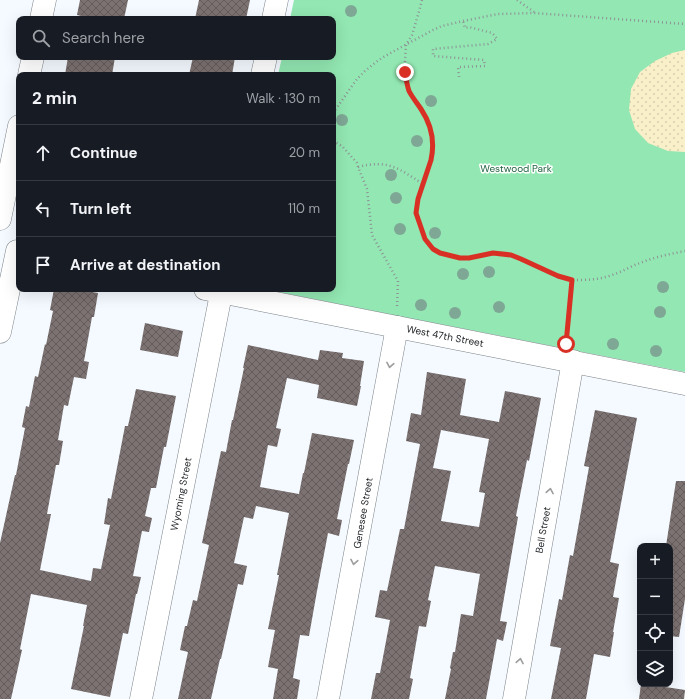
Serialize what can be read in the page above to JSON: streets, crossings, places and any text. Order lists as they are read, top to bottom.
{
  "streets": {
    "street": [
      "West 47th Street",
      "Wyoming Street",
      "Genesee Street",
      "Bell Street"
    ]
  },
  "crossings": [
    ["West 47th Street", "Genesee Street"],
    ["West 47th Street", "Bell Street"]
  ],
  "one_way": ["Genesee Street", "Bell Street"],
  "parks": ["Westwood Park"],
  "page": {
    "search": "Search here",
    "heading": ["2 min", "Walk · 130 m"],
    "list": [
      ["Continue", "20 m"],
      ["Turn left", "110 m"],
      "Arrive at destination"
    ],
    "map_buttons": ["+", "−"]
  }
}
